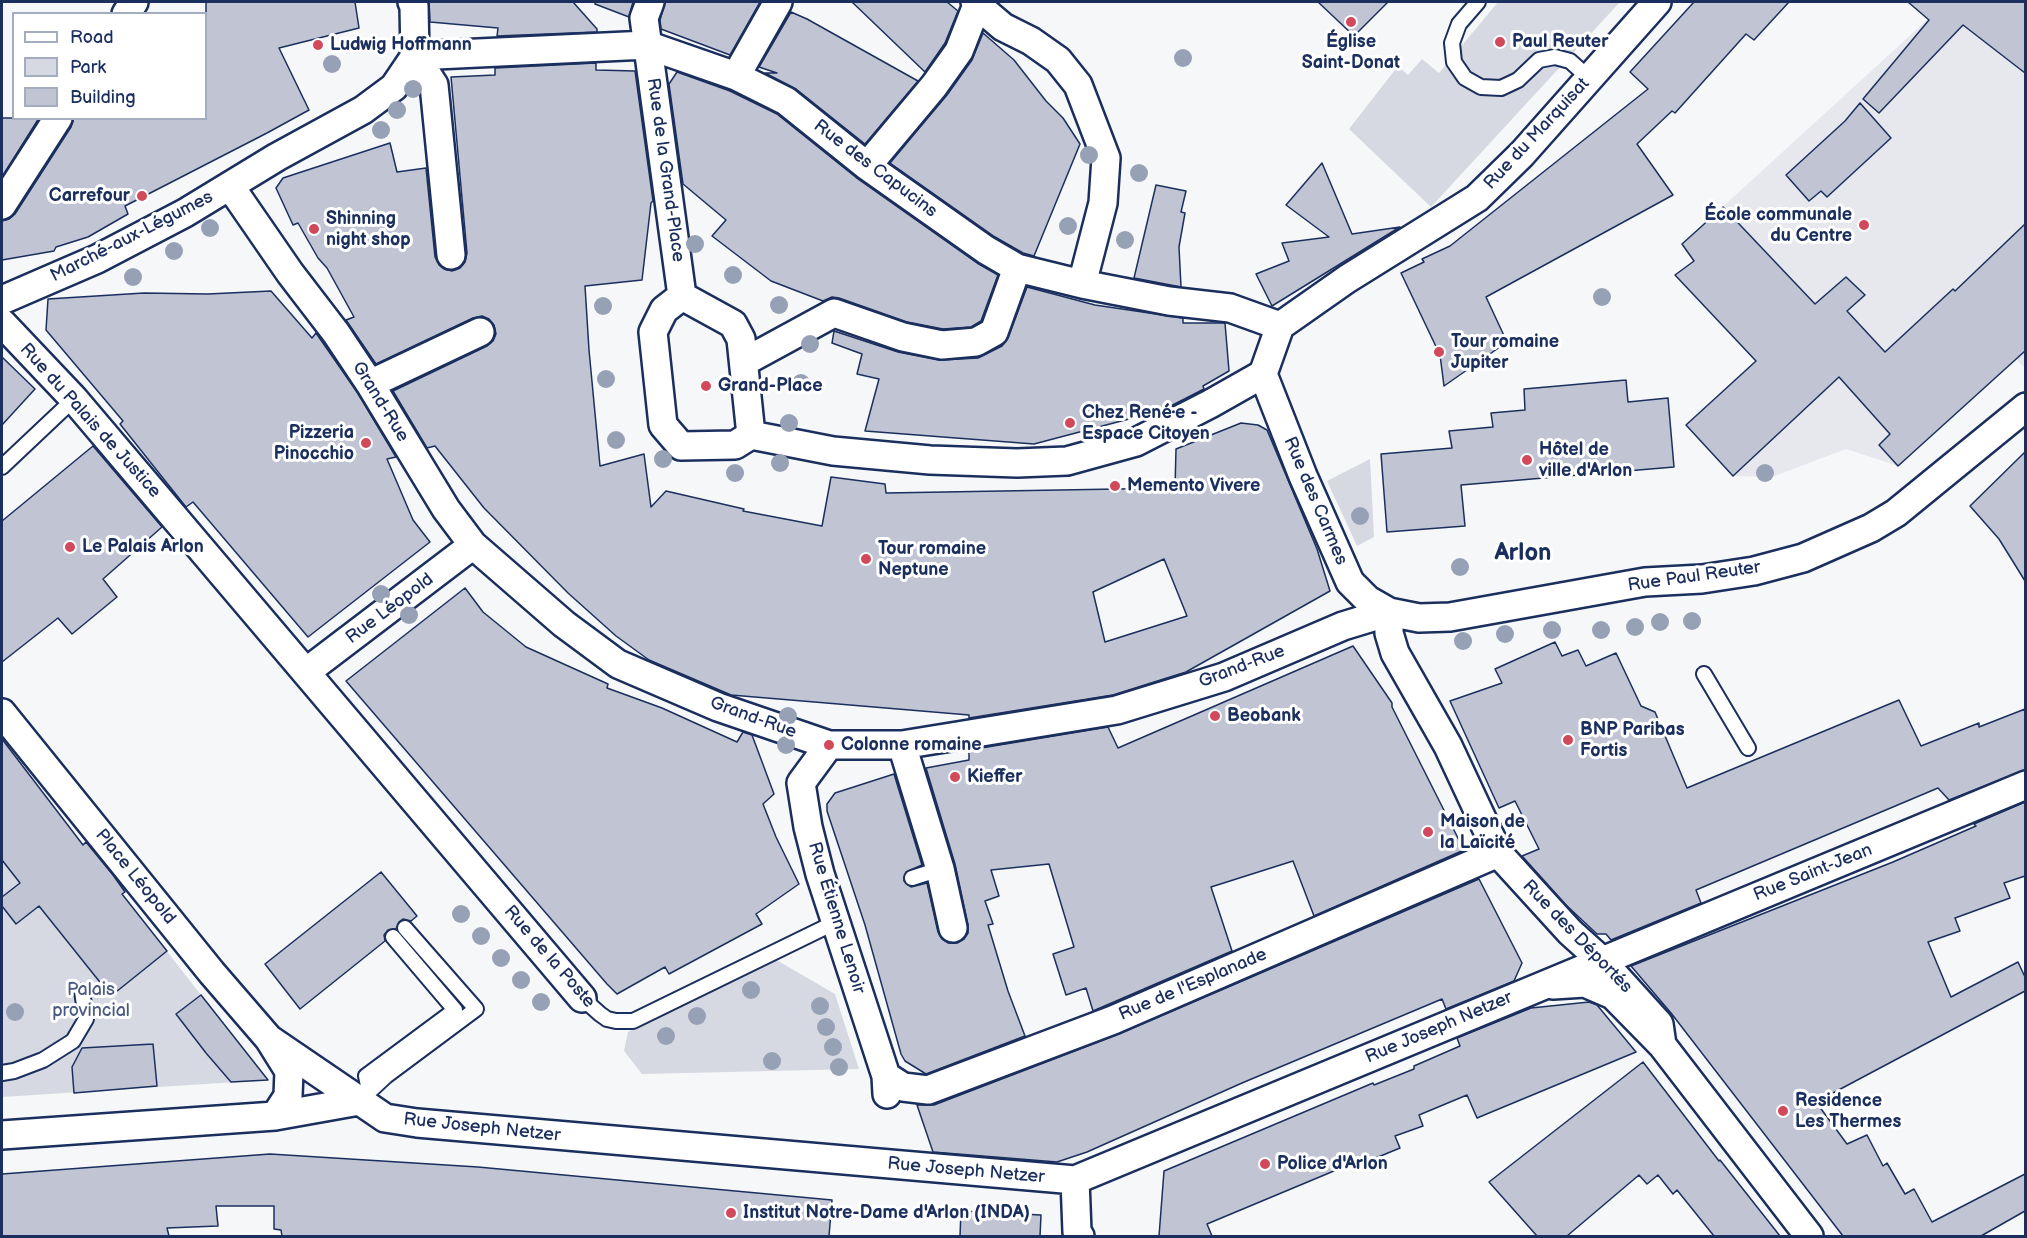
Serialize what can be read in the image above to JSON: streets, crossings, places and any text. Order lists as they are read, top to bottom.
{
  "streets": {
    "street": [
      "Rue du Marquisat",
      "Rue des Capucins",
      "Rue de la Grand-Place",
      "Marché-aux-Légumes",
      "Grand-Rue",
      "Rue du Palais de Justice",
      "Rue des Carmes",
      "Rue Paul Reuter",
      "Rue Léopold",
      "Rue Saint-Jean",
      "Place Léopold",
      "Rue Étienne Lenoir",
      "Rue des Déportés",
      "Rue de la Poste",
      "Rue de l'Esplanade",
      "Rue Joseph Netzer"
    ]
  },
  "crossings": [
    ["Rue du Marquisat", "Rue des Capucins"],
    ["Rue des Capucins", "Rue de la Grand-Place"],
    ["Marché-aux-Légumes", "Grand-Rue"],
    ["Grand-Rue", "Rue des Carmes"],
    ["Grand-Rue", "Rue Paul Reuter"],
    ["Grand-Rue", "Rue Léopold"],
    ["Grand-Rue", "Rue Étienne Lenoir"],
    ["Grand-Rue", "Rue des Déportés"],
    ["Rue du Palais de Justice", "Rue Léopold"],
    ["Rue du Palais de Justice", "Rue de la Poste"],
    ["Rue des Carmes", "Rue Paul Reuter"],
    ["Rue des Carmes", "Rue des Déportés"],
    ["Rue Paul Reuter", "Rue des Déportés"],
    ["Rue Léopold", "Rue de la Poste"],
    ["Rue Saint-Jean", "Rue des Déportés"],
    ["Rue Saint-Jean", "Rue Joseph Netzer"],
    ["Place Léopold", "Rue Joseph Netzer"],
    ["Rue Étienne Lenoir", "Rue de la Poste"],
    ["Rue Étienne Lenoir", "Rue de l'Esplanade"],
    ["Rue des Déportés", "Rue de l'Esplanade"],
    ["Rue des Déportés", "Rue Joseph Netzer"]
  ],
  "districts": ["Arlon"],
  "parks": ["Palais provincial"],
  "places": [
    "Église Saint-Donat",
    "Paul Reuter",
    "Ludwig Hoffmann",
    "Carrefour",
    "École communale du Centre",
    "Shinning night shop",
    "Tour romaine Jupiter",
    "Grand-Place",
    "Chez René·e - Espace Citoyen",
    "Pizzeria Pinocchio",
    "Hôtel de ville d'Arlon",
    "Memento Vivere",
    "Le Palais Arlon",
    "Tour romaine Neptune",
    "Beobank",
    "BNP Paribas Fortis",
    "Colonne romaine",
    "Kieffer",
    "Maison de la Laïcité",
    "Residence Les Thermes",
    "Police d'Arlon",
    "Institut Notre-Dame d'Arlon (INDA)"
  ],
  "legend": ["Road", "Park", "Building"]
}
